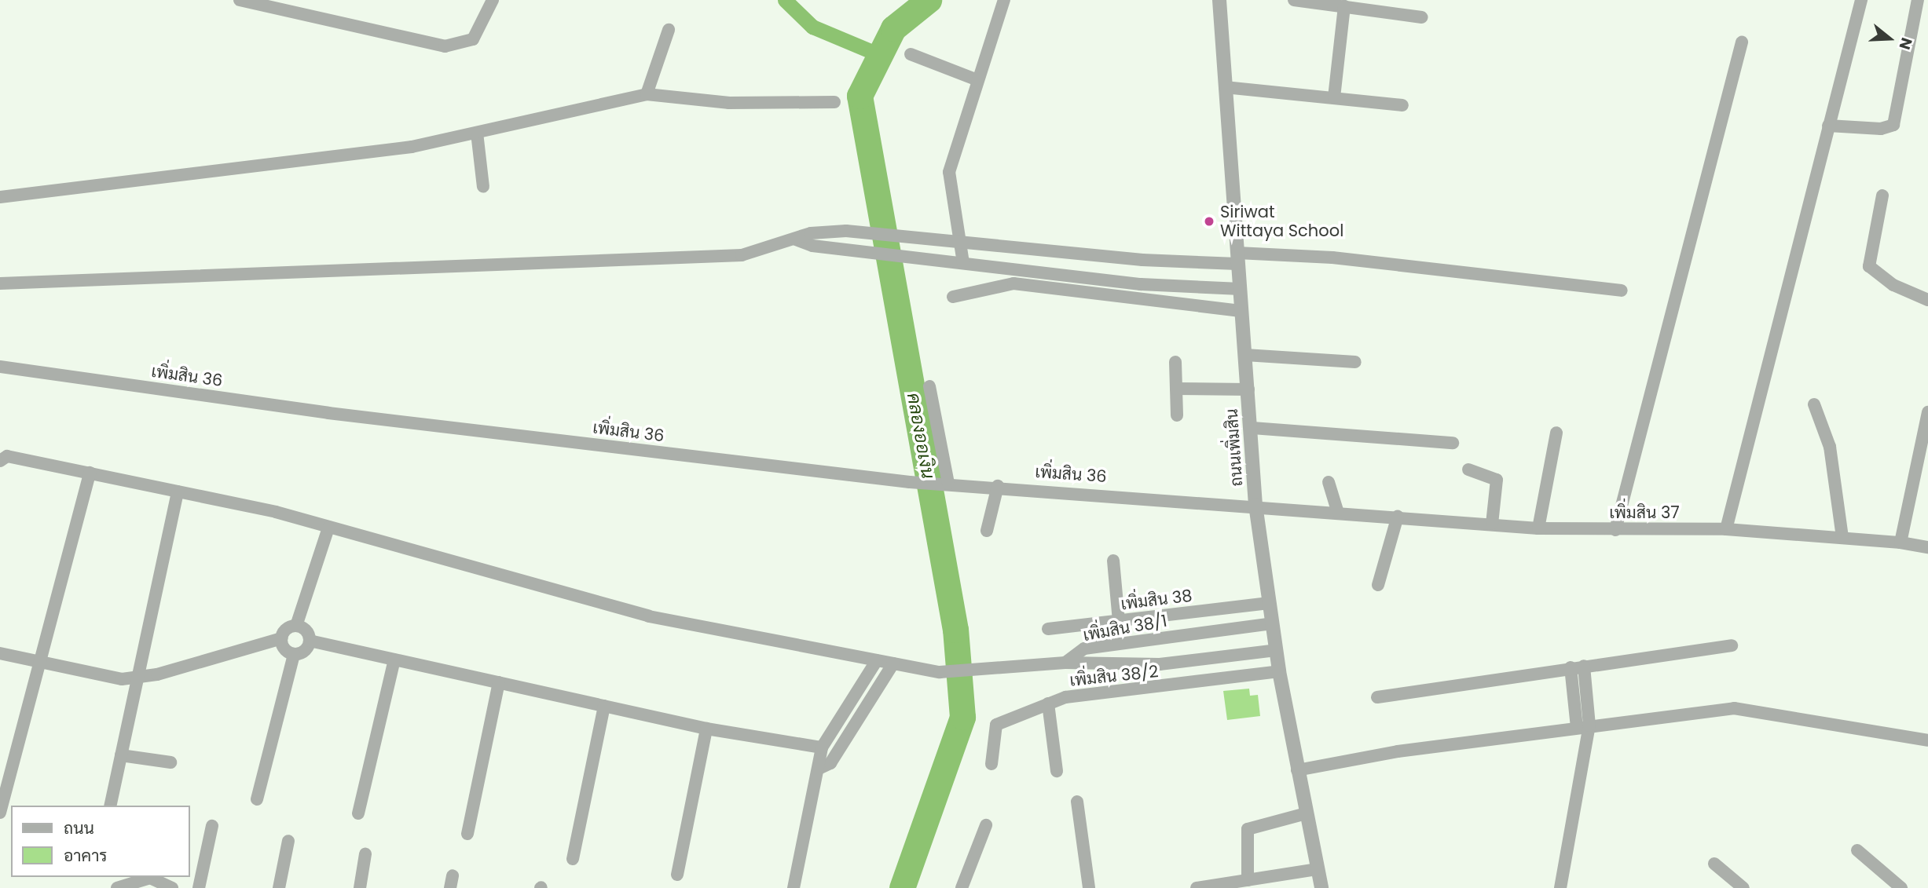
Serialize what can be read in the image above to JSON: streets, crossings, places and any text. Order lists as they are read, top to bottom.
{
  "streets": {
    "street": [
      "เพิ่มสิน 36",
      "ถนนเพิ่มสิน",
      "เพิ่มสิน 37",
      "เพิ่มสิน 38",
      "เพิ่มสิน 38/1",
      "เพิ่มสิน 38/2"
    ]
  },
  "crossings": [
    ["เพิ่มสิน 36", "ถนนเพิ่มสิน"],
    ["เพิ่มสิน 36", "เพิ่มสิน 37"],
    ["ถนนเพิ่มสิน", "เพิ่มสิน 37"],
    ["ถนนเพิ่มสิน", "เพิ่มสิน 38"],
    ["ถนนเพิ่มสิน", "เพิ่มสิน 38/1"],
    ["ถนนเพิ่มสิน", "เพิ่มสิน 38/2"]
  ],
  "water": ["คลองออเงิน"],
  "places": ["Siriwat Wittaya School"],
  "legend": ["ถนน", "อาคาร"],
  "north": "right"
}
